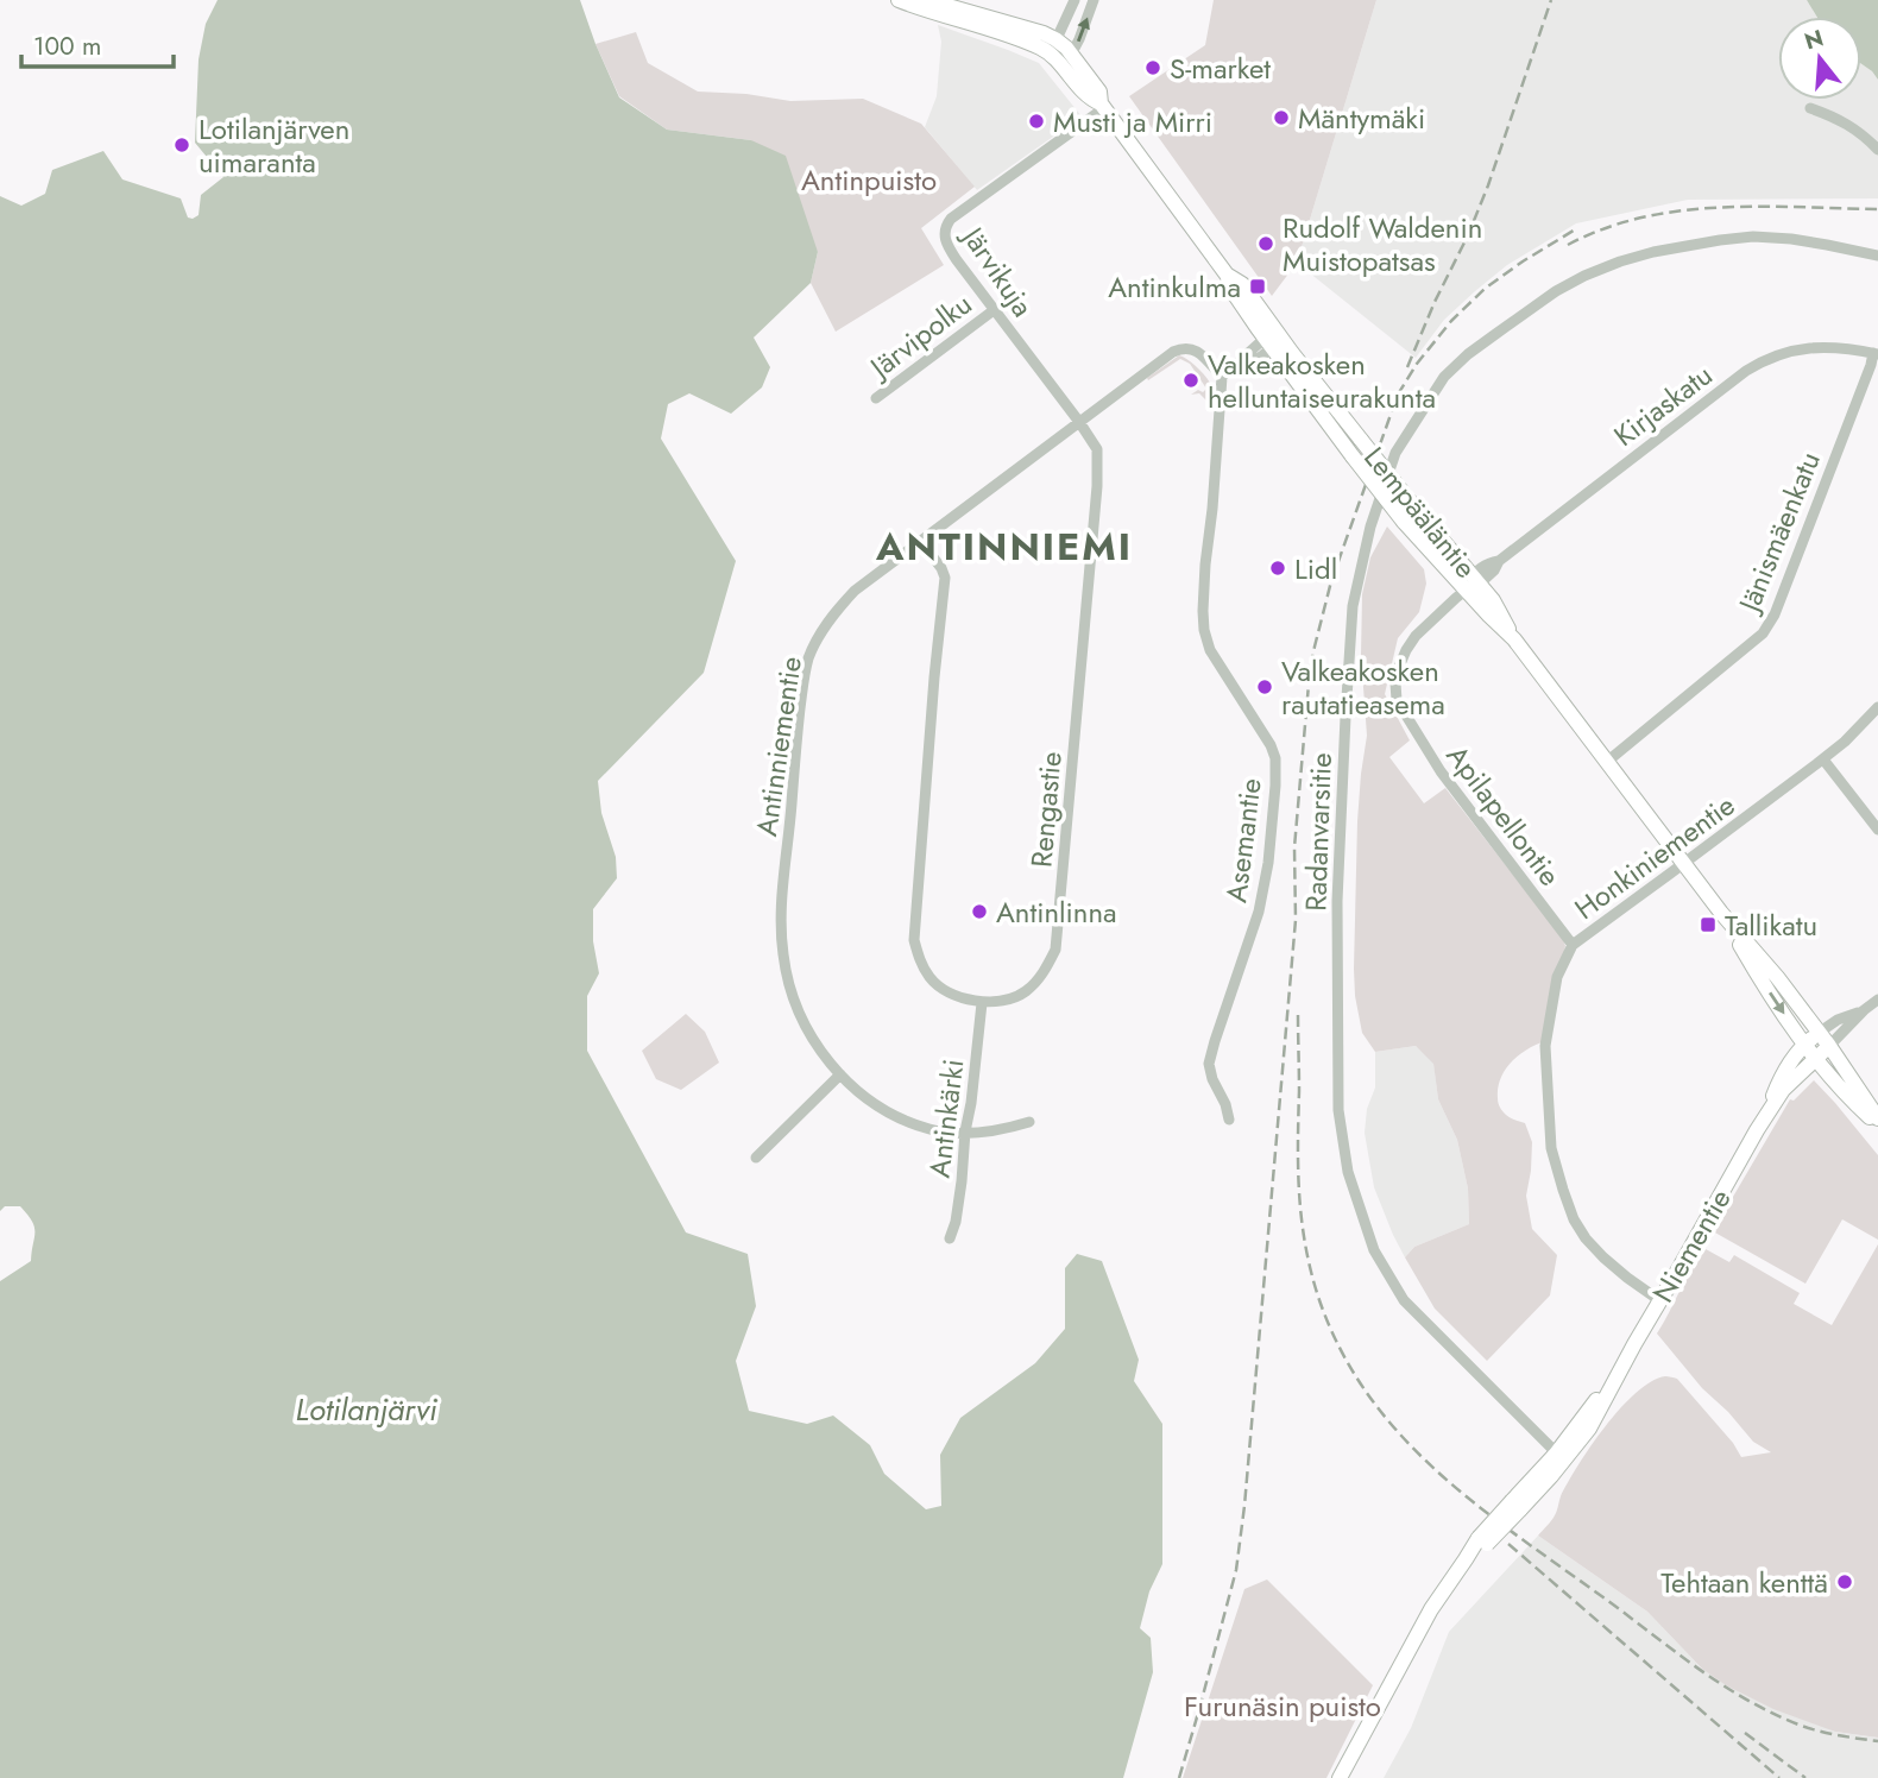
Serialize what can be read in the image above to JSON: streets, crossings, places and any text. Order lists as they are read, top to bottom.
{
  "streets": {
    "main road": ["Lempääläntie", "Niementie"],
    "street": [
      "Järvikuja",
      "Järvipolku",
      "Kirjaskatu",
      "Jänismäenkatu",
      "Antinniementie",
      "Rengastie",
      "Apilapellontie",
      "Radanvarsitie",
      "Asemantie",
      "Honkiniementie",
      "Antinkärki"
    ]
  },
  "crossings": [
    ["Järvikuja", "Järvipolku"],
    ["Järvikuja", "Lempääläntie"],
    ["Järvikuja", "Antinniementie"],
    ["Järvikuja", "Rengastie"],
    ["Kirjaskatu", "Lempääläntie"],
    ["Kirjaskatu", "Jänismäenkatu"],
    ["Kirjaskatu", "Apilapellontie"],
    ["Lempääläntie", "Jänismäenkatu"],
    ["Lempääläntie", "Apilapellontie"],
    ["Lempääläntie", "Honkiniementie"],
    ["Lempääläntie", "Niementie"],
    ["Antinniementie", "Rengastie"],
    ["Antinniementie", "Asemantie"],
    ["Antinniementie", "Antinkärki"],
    ["Rengastie", "Antinkärki"],
    ["Apilapellontie", "Honkiniementie"],
    ["Radanvarsitie", "Niementie"],
    ["Honkiniementie", "Niementie"]
  ],
  "districts": ["ANTINNIEMI"],
  "water": ["Lotilanjärvi"],
  "parks": ["Antinpuisto", "Furunäsin puisto"],
  "places": {
    "other": [
      "S-market",
      "Mäntymäki",
      "Musti ja Mirri",
      "Lotilanjärven uimaranta",
      "Rudolf Waldenin Muistopatsas",
      "Valkeakosken helluntaiseurakunta",
      "Lidl",
      "Valkeakosken rautatieasema",
      "Antinlinna",
      "Tehtaan kenttä"
    ],
    "transit": ["Antinkulma", "Tallikatu"]
  },
  "scale_bar": "100 m",
  "north": "top"
}
